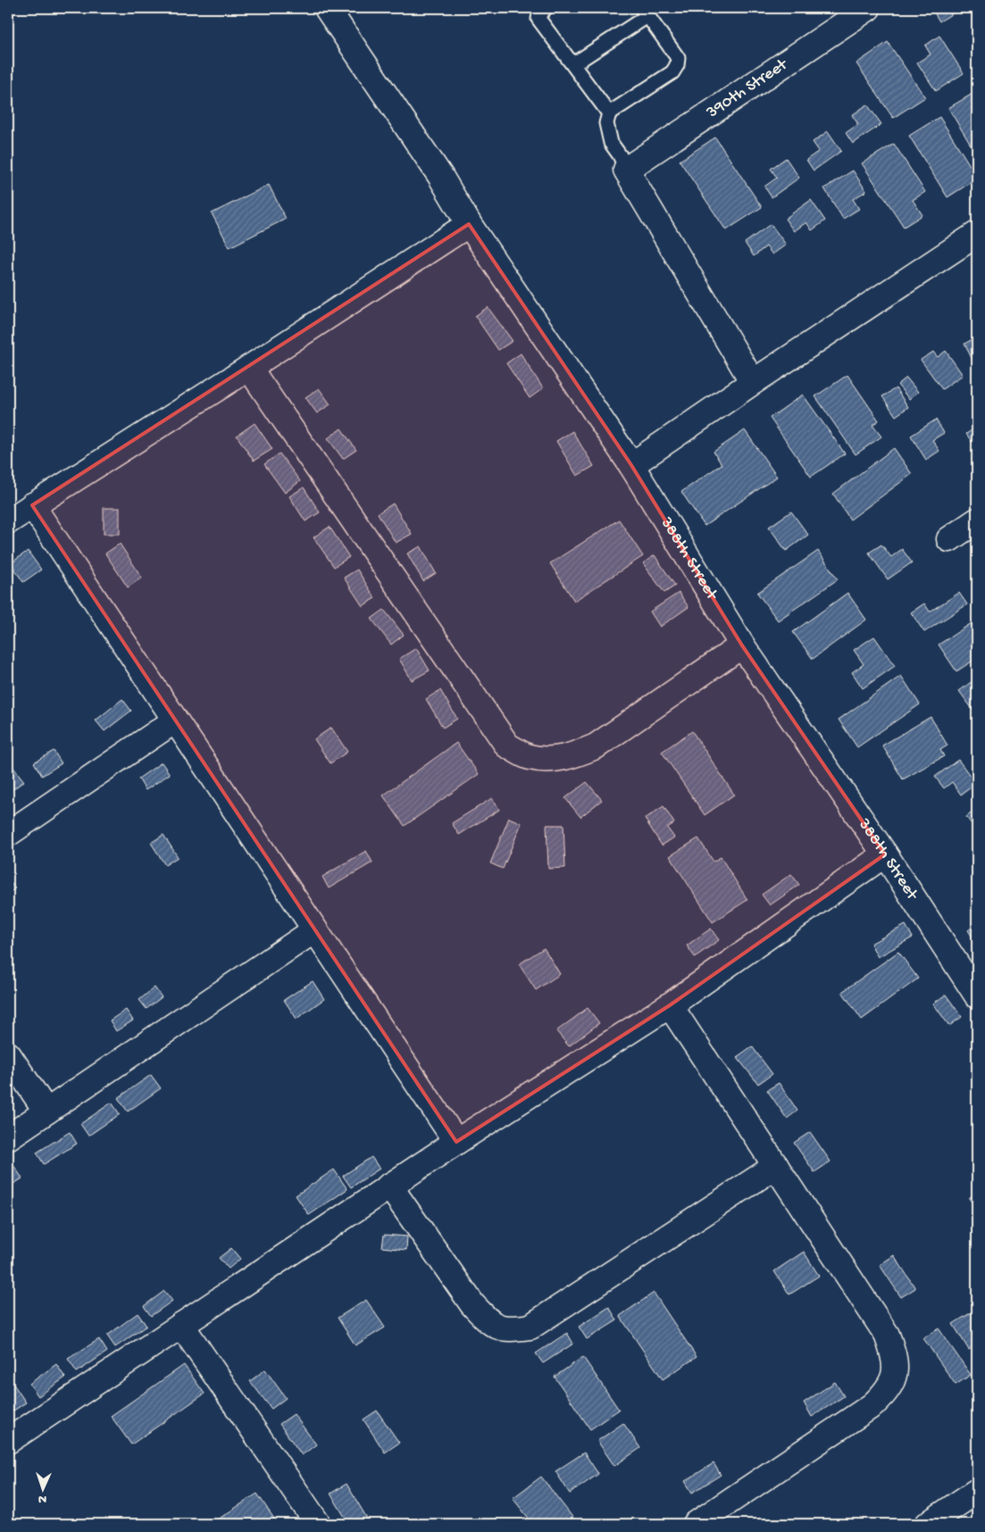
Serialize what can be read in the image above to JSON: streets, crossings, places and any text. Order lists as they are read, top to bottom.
{
  "streets": {
    "street": ["390th Street", "388th Street"]
  },
  "north": "bottom"
}
